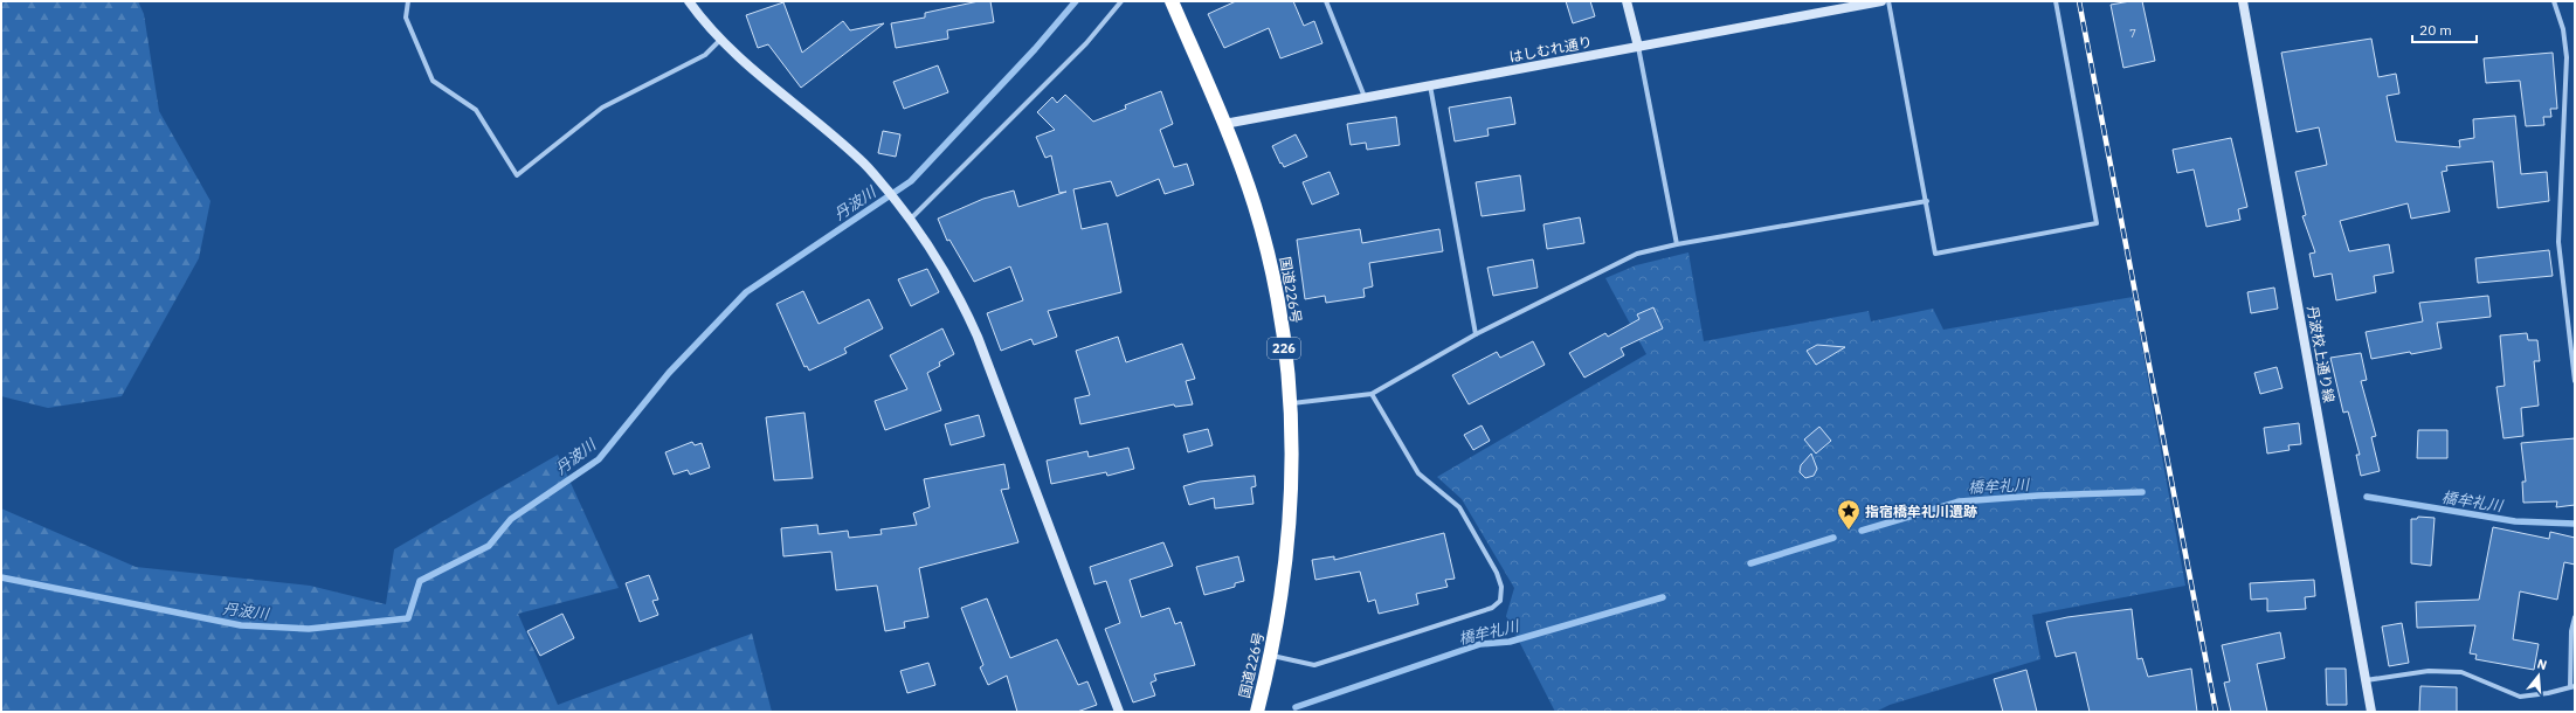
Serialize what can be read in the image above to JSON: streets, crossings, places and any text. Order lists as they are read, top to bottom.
{
  "streets": {
    "highway": ["国道226号", "226"],
    "street": ["はしむれ通り", "丹波校上通り線"]
  },
  "crossings": [
    ["はしむれ通り", "国道226号"]
  ],
  "water": ["丹波川", "橋牟礼川"],
  "places": {
    "place": ["指宿橋牟礼川遺跡"]
  },
  "house_numbers": ["7"],
  "scale_bar": "20 m",
  "north": "top"
}
